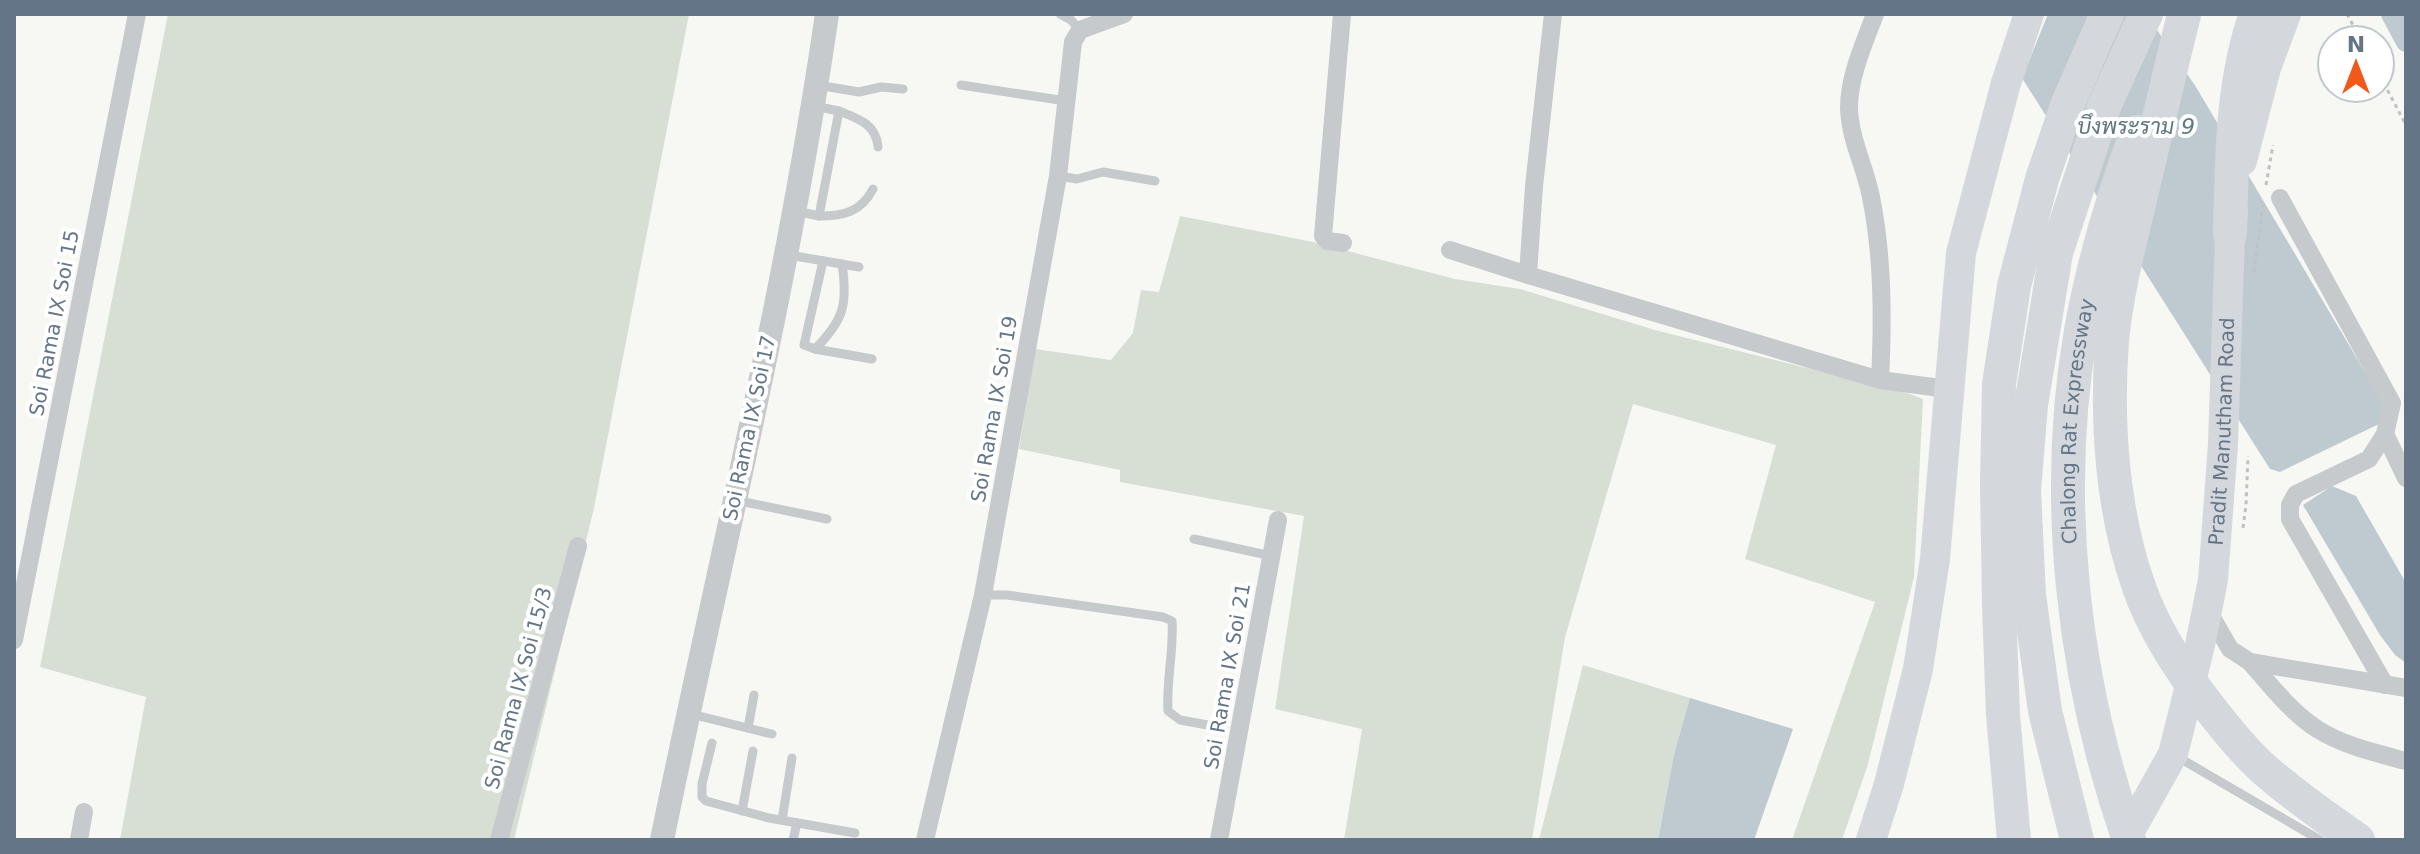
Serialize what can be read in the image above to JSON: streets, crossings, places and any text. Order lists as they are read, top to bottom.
{
  "streets": {
    "highway": ["Chalong Rat Expressway"],
    "main road": ["Pradit Manutham Road"],
    "street": [
      "Soi Rama IX Soi 15",
      "Soi Rama IX Soi 19",
      "Soi Rama IX Soi 17",
      "Soi Rama IX Soi 21",
      "Soi Rama IX Soi 15/3"
    ]
  },
  "crossings": [
    ["Chalong Rat Expressway", "Pradit Manutham Road"]
  ],
  "water": ["บึงพระราม 9"],
  "north": "top"
}
